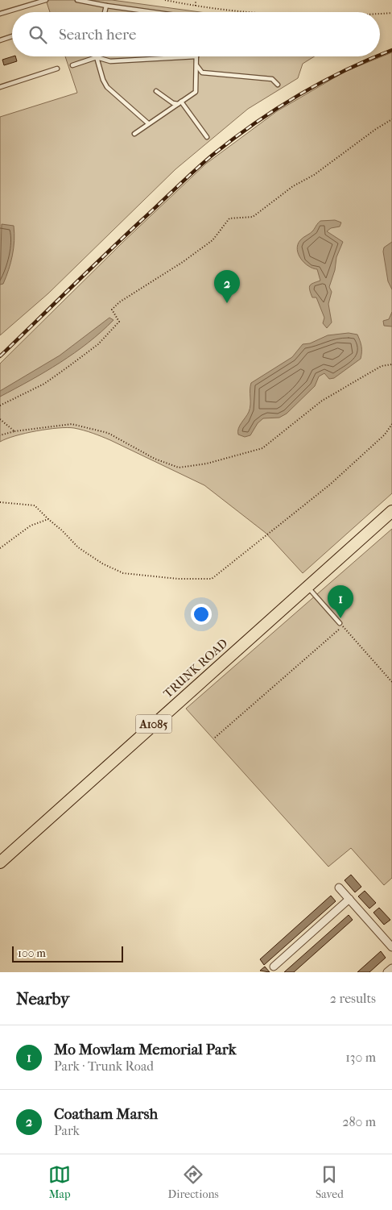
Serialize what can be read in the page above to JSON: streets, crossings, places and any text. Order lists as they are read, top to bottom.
{
  "streets": {
    "main road": ["TRUNK ROAD", "A1085"]
  },
  "scale_bar": "100 m",
  "page": {
    "search": "Search here",
    "pins": ["2", "1"],
    "scale": "100 m",
    "heading": ["Nearby", "2 results"],
    "list": [
      {
        "mark": "1",
        "name": "Mo Mowlam Memorial Park",
        "note": "Park · Trunk Road",
        "value": "130 m"
      },
      {
        "mark": "2",
        "name": "Coatham Marsh",
        "note": "Park",
        "value": "280 m"
      }
    ],
    "nav": ["Map", "Directions", "Saved"]
  }
}
